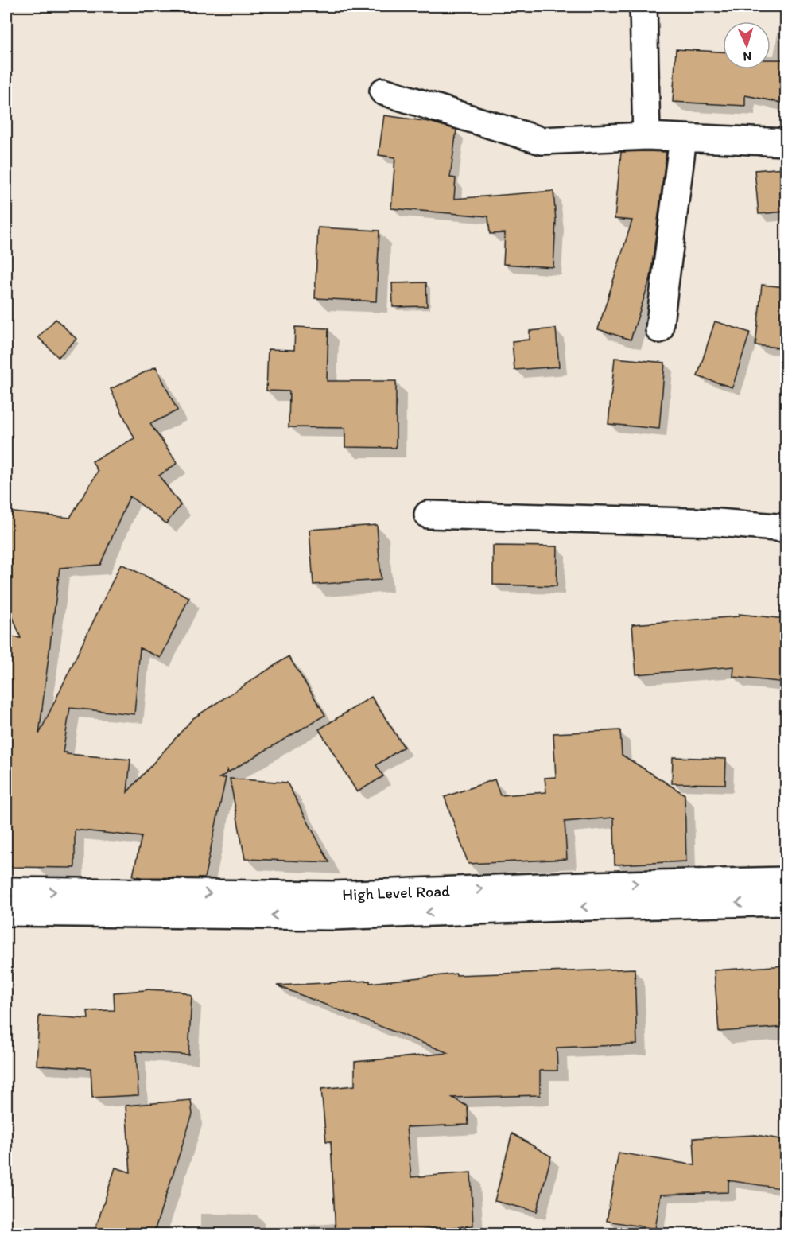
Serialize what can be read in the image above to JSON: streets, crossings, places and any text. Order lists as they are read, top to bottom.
{
  "streets": {
    "main road": ["High Level Road"]
  },
  "north": "bottom"
}
